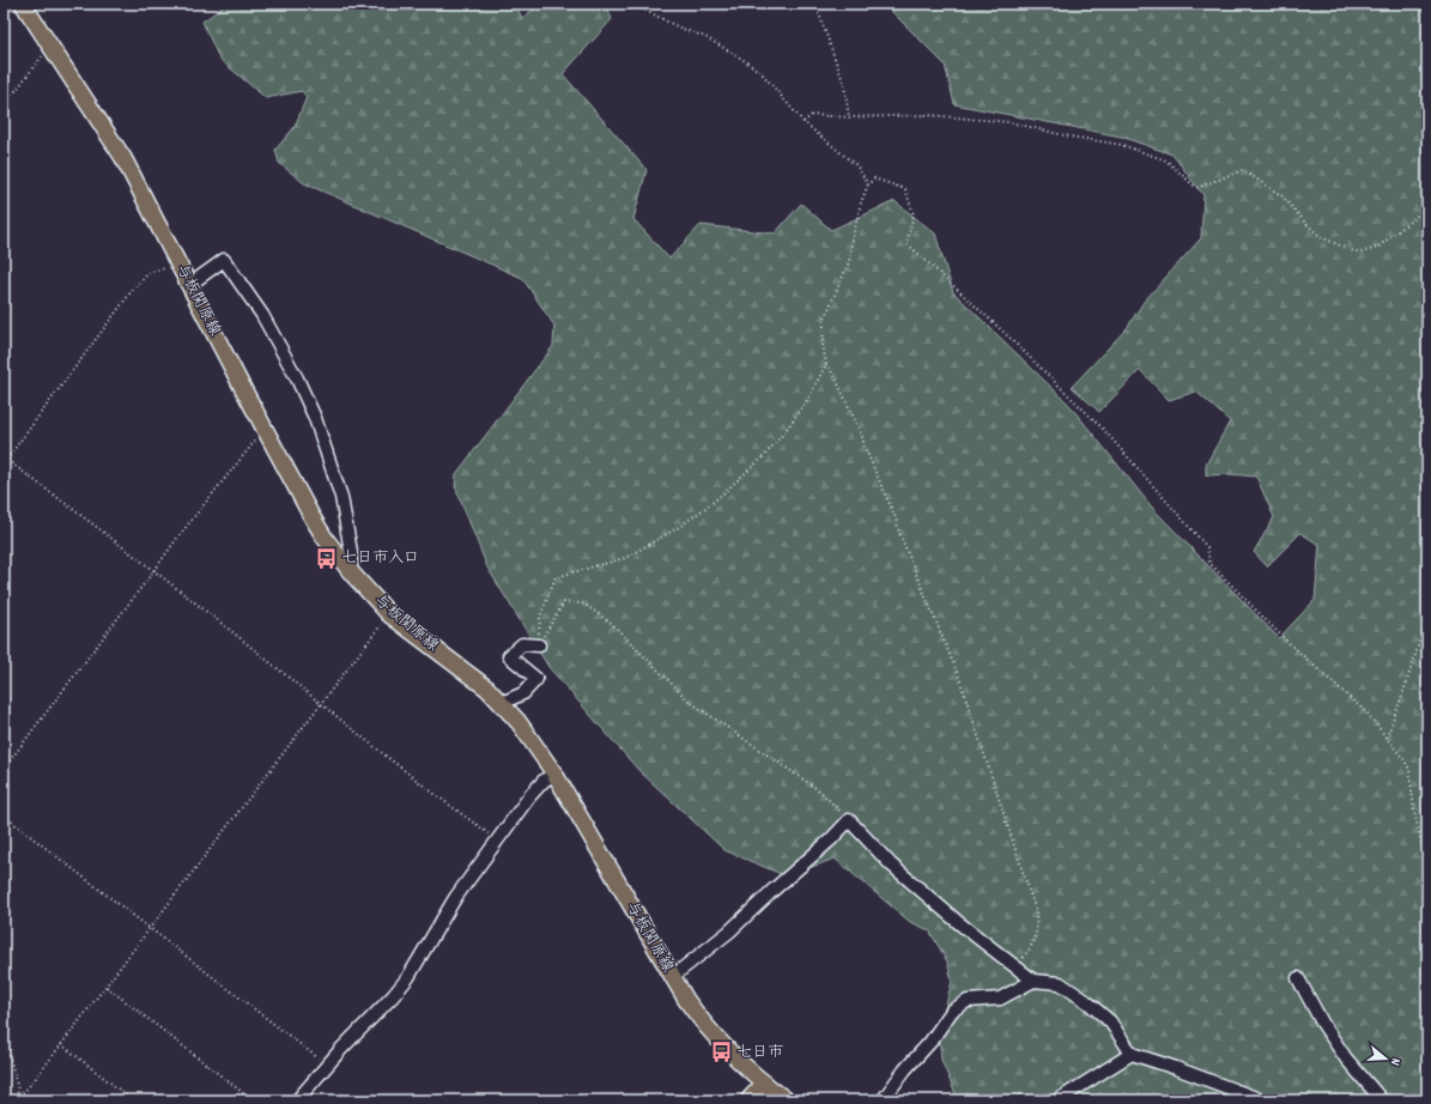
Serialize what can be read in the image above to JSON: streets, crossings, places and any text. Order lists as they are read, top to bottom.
{
  "streets": {
    "main road": ["与板関原線"]
  },
  "places": {
    "bus stop": ["七日市入口", "七日市"]
  },
  "north": "right"
}
